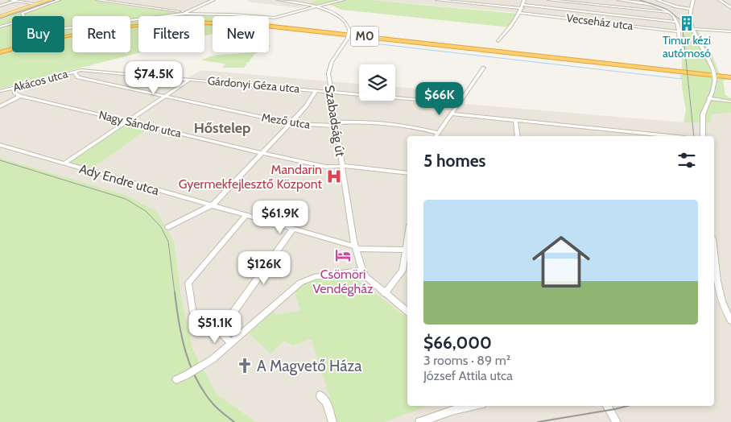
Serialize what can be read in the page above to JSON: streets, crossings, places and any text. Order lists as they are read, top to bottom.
{
  "streets": {
    "highway": ["M0"],
    "street": [
      "Vecseház utca",
      "Akácos utca",
      "Gárdonyi Géza utca",
      "Mező utca",
      "Szabadság út",
      "Nagy Sándor utca",
      "Ady Endre utca"
    ]
  },
  "crossings": [
    ["Akácos utca", "Gárdonyi Géza utca"],
    ["Akácos utca", "Mező utca"],
    ["Gárdonyi Géza utca", "Szabadság út"],
    ["Mező utca", "Szabadság út"],
    ["Szabadság út", "Nagy Sándor utca"],
    ["Szabadság út", "Ady Endre utca"]
  ],
  "districts": ["Hőstelep"],
  "places": {
    "building": ["Timur kézi autómosó"],
    "hospital": ["Mandarin Gyermekfejlesztő Központ"],
    "hotel": ["Csömöri Vendégház"],
    "church": ["A Magvető Háza"]
  },
  "page": {
    "chip": [
      "Buy",
      "Rent",
      "Filters",
      "New"
    ],
    "price": [
      "$74.5K",
      "$66K",
      "$61.9K",
      "$126K",
      "$51.1K"
    ],
    "heading": "5 homes",
    "list": [
      {
        "name": "$66,000",
        "note": "3 rooms · 89 m² · József Attila utca"
      }
    ]
  }
}
